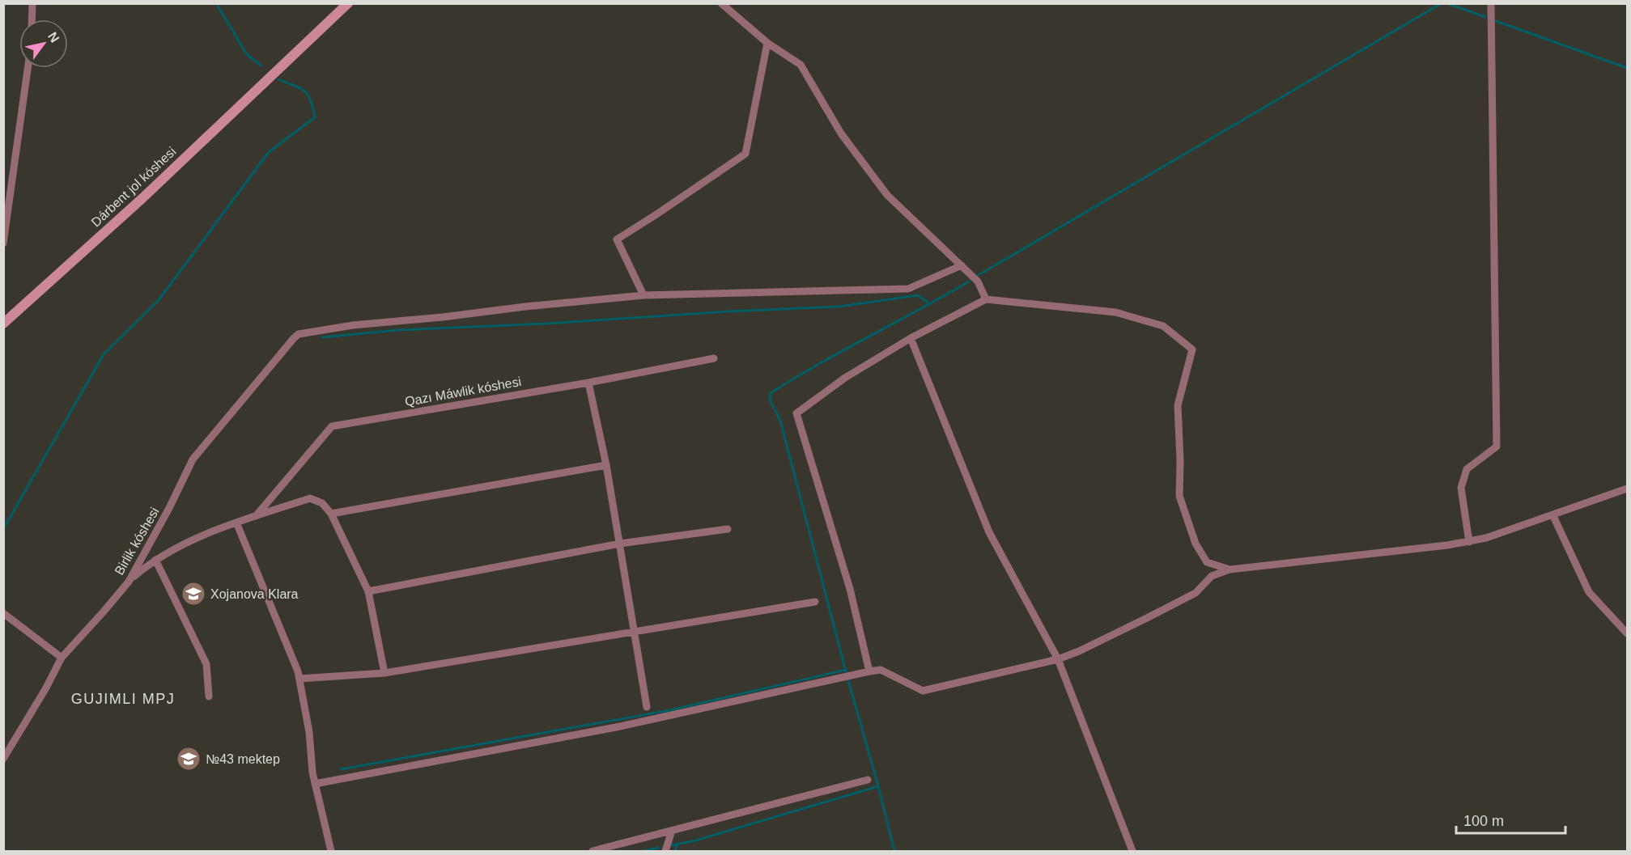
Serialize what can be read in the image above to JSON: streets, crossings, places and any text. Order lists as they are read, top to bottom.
{
  "streets": {
    "main road": ["Dárbent jol kóshesi"],
    "street": ["Qazı Máwlik kóshesi", "Birlik kóshesi"]
  },
  "districts": ["GUJIMLI MPJ"],
  "places": {
    "school or university": ["Xojanova Klara", "№43 mektep"]
  },
  "scale_bar": "100 m",
  "north": "top right"
}
